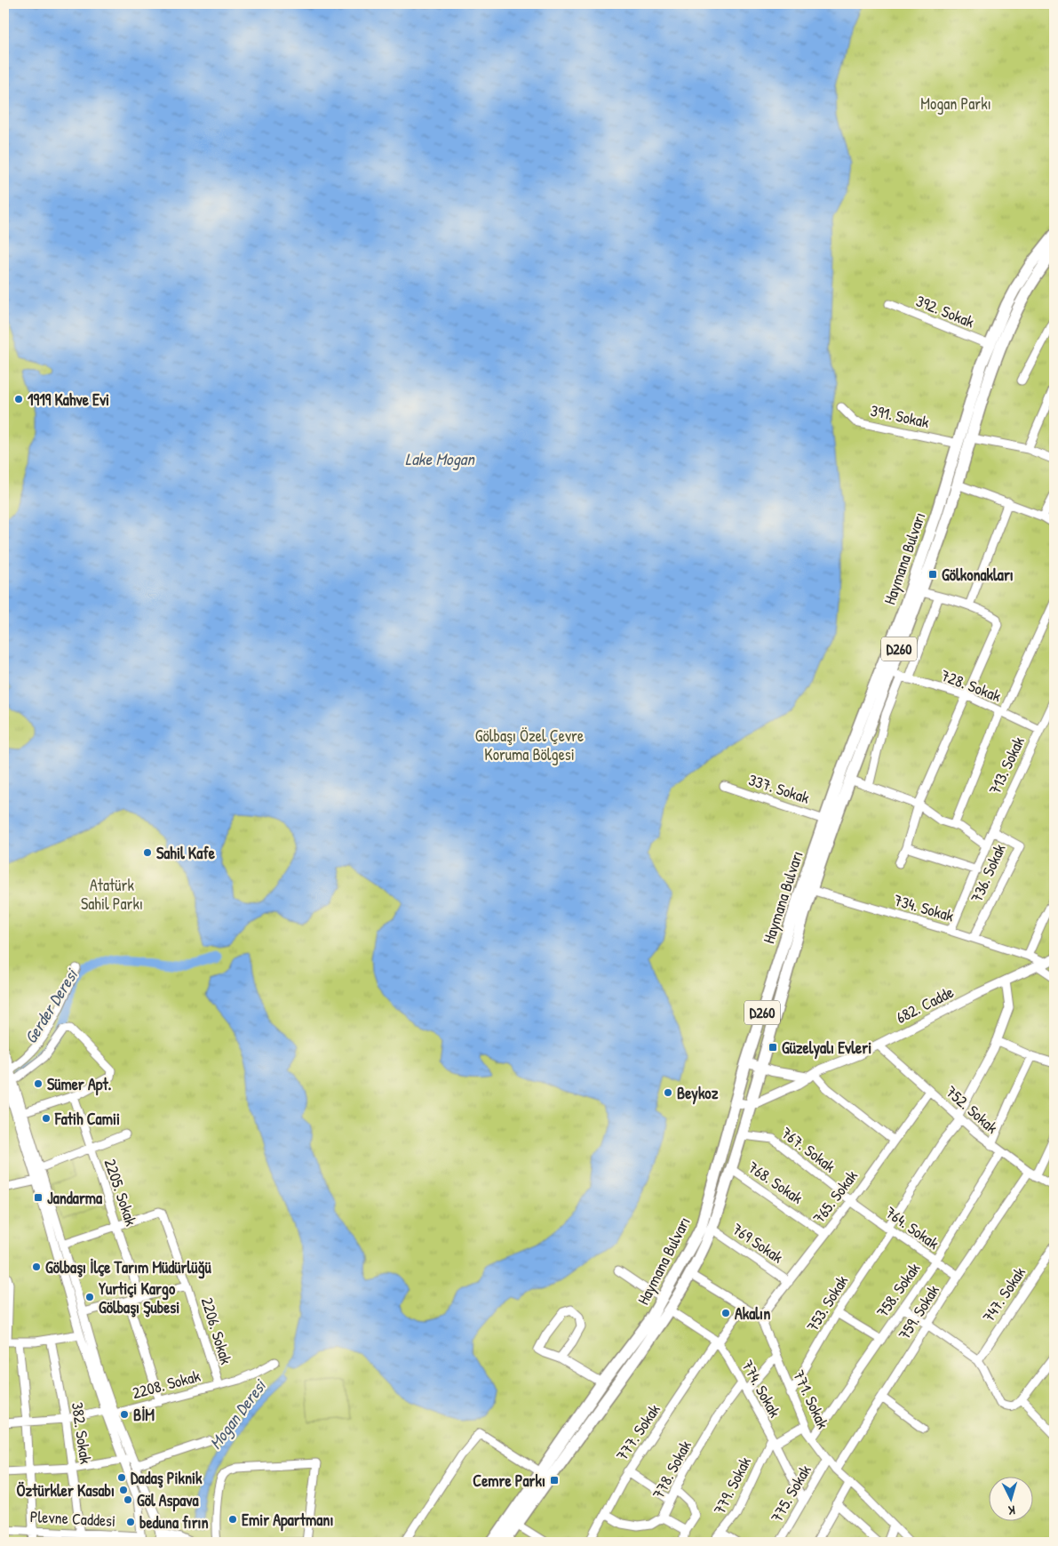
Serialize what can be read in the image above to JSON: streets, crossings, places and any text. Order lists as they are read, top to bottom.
{
  "streets": {
    "highway": ["Haymana Bulvarı", "D260"],
    "main road": ["682. Cadde"],
    "street": [
      "392. Sokak",
      "391. Sokak",
      "728. Sokak",
      "713. Sokak",
      "337. Sokak",
      "736. Sokak",
      "734. Sokak",
      "752. Sokak",
      "767. Sokak",
      "768. Sokak",
      "2205. Sokak",
      "765. Sokak",
      "764. Sokak",
      "769 Sokak",
      "758. Sokak",
      "747. Sokak",
      "753. Sokak",
      "759. Sokak",
      "2206. Sokak",
      "2208. Sokak",
      "774. Sokak",
      "771. Sokak",
      "777. Sokak",
      "382. Sokak",
      "778. Sokak",
      "779. Sokak",
      "775. Sokak",
      "Plevne Caddesi"
    ]
  },
  "crossings": [
    ["392. Sokak", "Haymana Bulvarı"],
    ["391. Sokak", "Haymana Bulvarı"],
    ["Haymana Bulvarı", "728. Sokak"],
    ["Haymana Bulvarı", "337. Sokak"],
    ["Haymana Bulvarı", "734. Sokak"],
    ["Haymana Bulvarı", "682. Cadde"],
    ["Haymana Bulvarı", "767. Sokak"],
    ["Haymana Bulvarı", "768. Sokak"],
    ["Haymana Bulvarı", "769 Sokak"],
    ["Haymana Bulvarı", "774. Sokak"],
    ["728. Sokak", "713. Sokak"],
    ["713. Sokak", "736. Sokak"],
    ["713. Sokak", "734. Sokak"],
    ["736. Sokak", "734. Sokak"],
    ["734. Sokak", "682. Cadde"],
    ["682. Cadde", "752. Sokak"],
    ["682. Cadde", "753. Sokak"],
    ["752. Sokak", "765. Sokak"],
    ["752. Sokak", "758. Sokak"],
    ["752. Sokak", "753. Sokak"],
    ["752. Sokak", "759. Sokak"],
    ["767. Sokak", "765. Sokak"],
    ["767. Sokak", "764. Sokak"],
    ["768. Sokak", "765. Sokak"],
    ["2205. Sokak", "2206. Sokak"],
    ["765. Sokak", "764. Sokak"],
    ["765. Sokak", "769 Sokak"],
    ["765. Sokak", "771. Sokak"],
    ["764. Sokak", "758. Sokak"],
    ["764. Sokak", "753. Sokak"],
    ["764. Sokak", "759. Sokak"],
    ["758. Sokak", "771. Sokak"],
    ["753. Sokak", "771. Sokak"],
    ["759. Sokak", "771. Sokak"],
    ["2206. Sokak", "2208. Sokak"],
    ["774. Sokak", "777. Sokak"],
    ["774. Sokak", "778. Sokak"],
    ["774. Sokak", "779. Sokak"],
    ["774. Sokak", "775. Sokak"],
    ["771. Sokak", "775. Sokak"],
    ["777. Sokak", "778. Sokak"],
    ["382. Sokak", "Plevne Caddesi"]
  ],
  "water": ["Lake Mogan", "Gerder Deresi", "Mogan Deresi"],
  "parks": ["Mogan Parkı", "Gölbaşı Özel Çevre Koruma Bölgesi", "Atatürk Sahil Parkı"],
  "places": {
    "other": [
      "1919 Kahve Evi",
      "Sahil Kafe",
      "Sümer Apt.",
      "Beykoz",
      "Fatih Camii",
      "Gölbaşı İlçe Tarım Müdürlüğü",
      "Yurtiçi Kargo Gölbaşı Şubesi",
      "Akalın",
      "BİM",
      "Dadaş Piknik",
      "Öztürkler Kasabı",
      "Göl Aspava",
      "Emir Apartmanı",
      "beduna fırın"
    ],
    "transit": [
      "Gölkonakları",
      "Güzelyalı Evleri",
      "Jandarma",
      "Cemre Parkı"
    ]
  },
  "north": "bottom"
}
